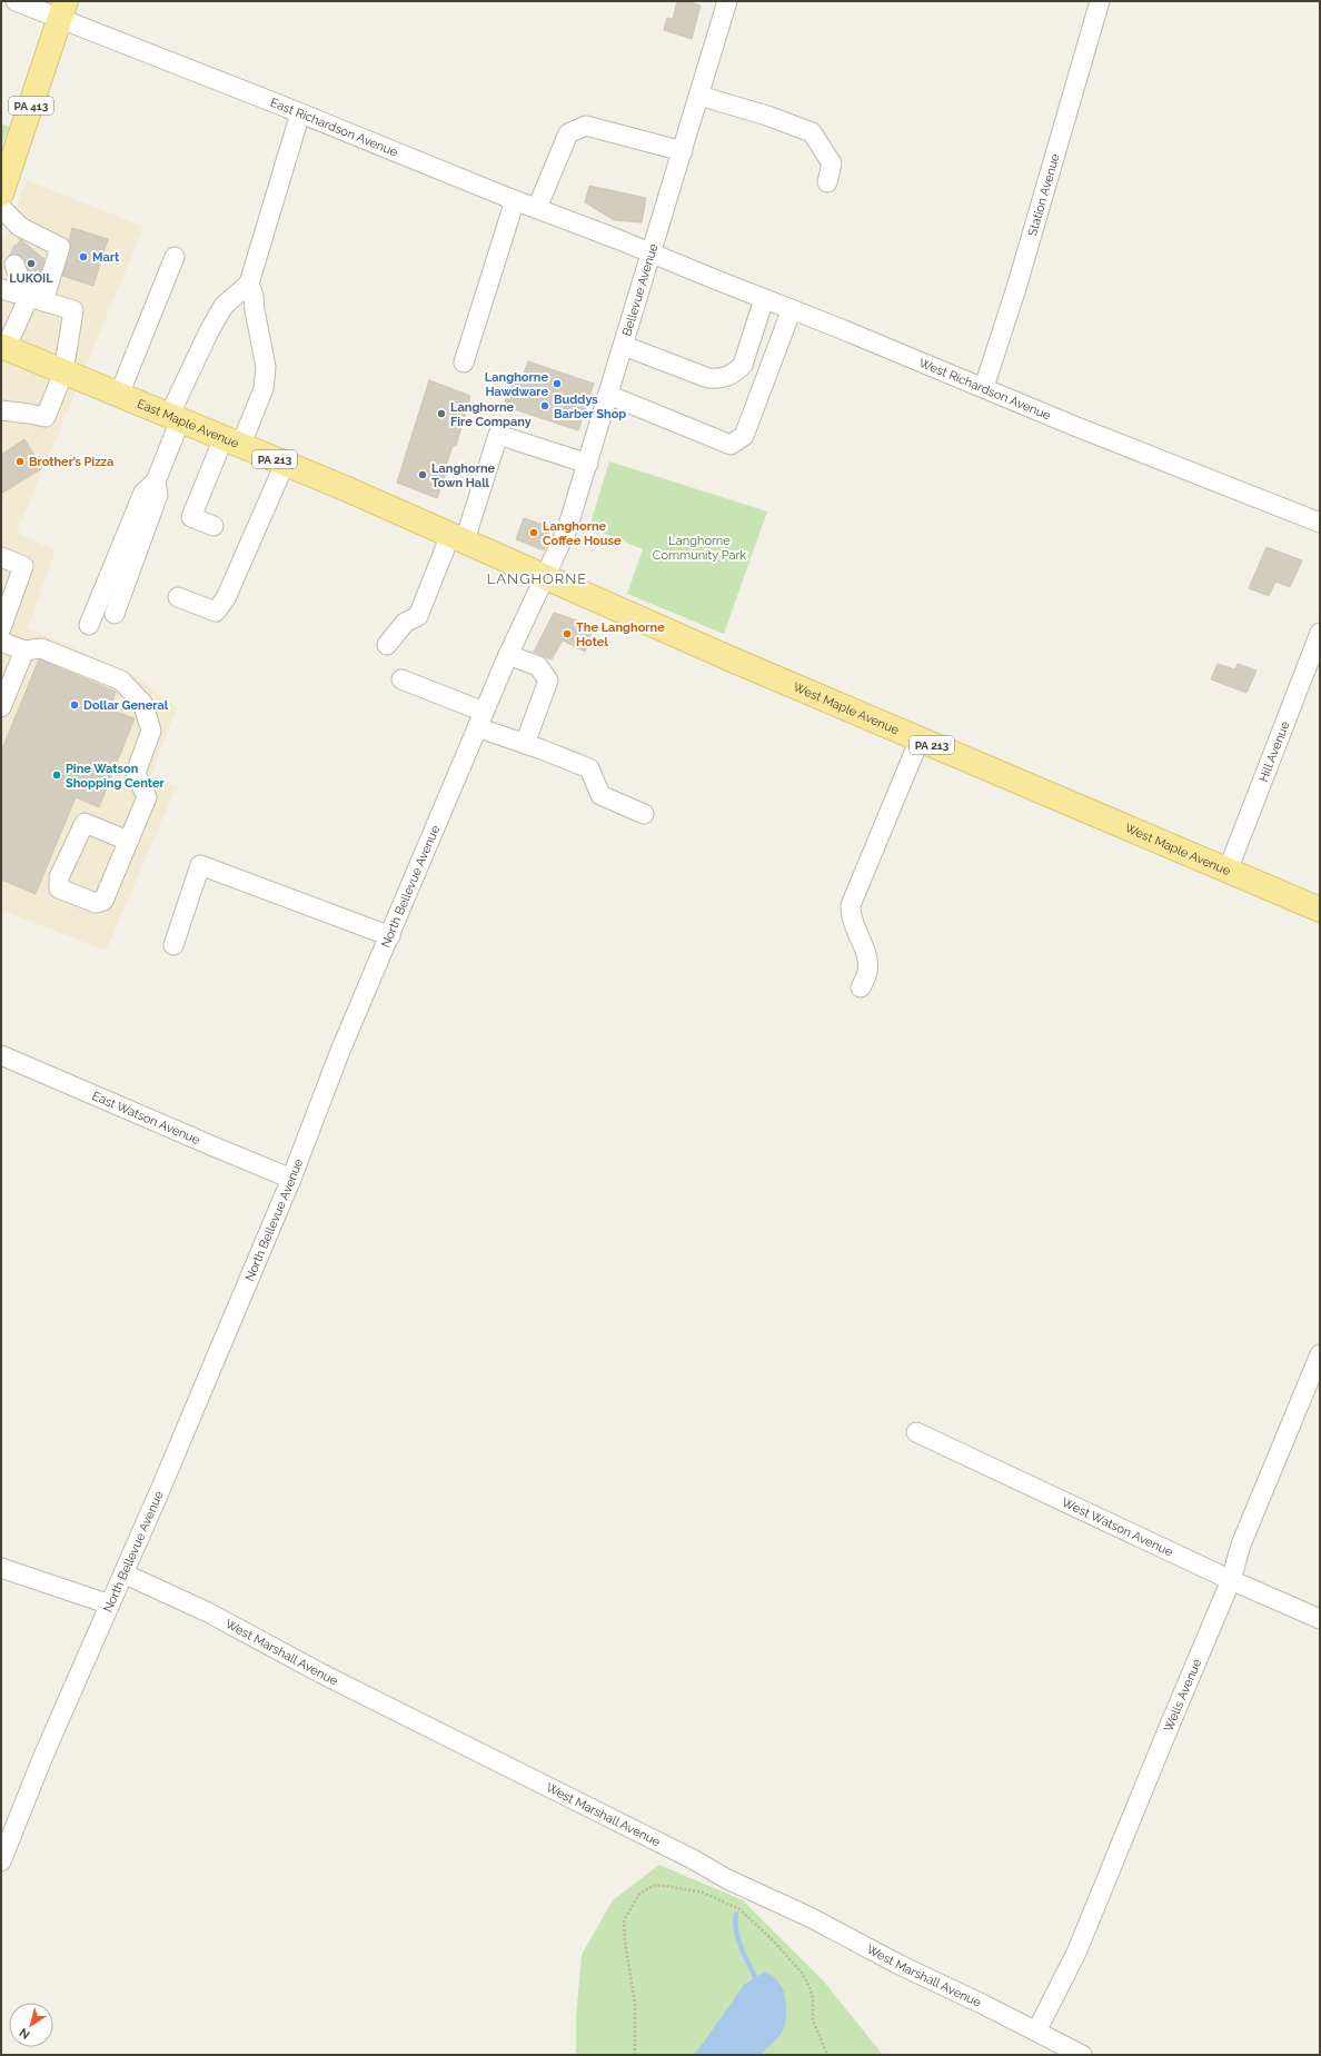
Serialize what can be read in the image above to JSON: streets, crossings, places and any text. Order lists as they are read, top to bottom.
{
  "streets": {
    "main road": [
      "PA 413",
      "East Maple Avenue",
      "PA 213",
      "West Maple Avenue"
    ],
    "street": [
      "East Richardson Avenue",
      "Station Avenue",
      "Bellevue Avenue",
      "West Richardson Avenue",
      "Hill Avenue",
      "North Bellevue Avenue",
      "East Watson Avenue",
      "West Watson Avenue",
      "West Marshall Avenue",
      "Wells Avenue"
    ]
  },
  "crossings": [
    ["PA 413", "East Richardson Avenue"],
    ["East Richardson Avenue", "Bellevue Avenue"],
    ["East Richardson Avenue", "West Richardson Avenue"],
    ["Station Avenue", "West Richardson Avenue"],
    ["Bellevue Avenue", "West Richardson Avenue"],
    ["Bellevue Avenue", "East Maple Avenue"],
    ["Bellevue Avenue", "West Maple Avenue"],
    ["Bellevue Avenue", "North Bellevue Avenue"],
    ["East Maple Avenue", "West Maple Avenue"],
    ["East Maple Avenue", "North Bellevue Avenue"],
    ["West Maple Avenue", "Hill Avenue"],
    ["West Maple Avenue", "North Bellevue Avenue"],
    ["North Bellevue Avenue", "East Watson Avenue"],
    ["North Bellevue Avenue", "West Marshall Avenue"],
    ["West Watson Avenue", "Wells Avenue"],
    ["West Marshall Avenue", "Wells Avenue"]
  ],
  "districts": ["LANGHORNE"],
  "parks": ["Langhorne Community Park"],
  "places": [
    "Mart",
    "LUKOIL",
    "Langhorne Hawdware",
    "Buddys Barber Shop",
    "Langhorne Fire Company",
    "Brother’s Pizza",
    "Langhorne Town Hall",
    "Langhorne Coffee House",
    "The Langhorne Hotel",
    "Dollar General",
    "Pine Watson Shopping Center"
  ],
  "north": "bottom left"
}
